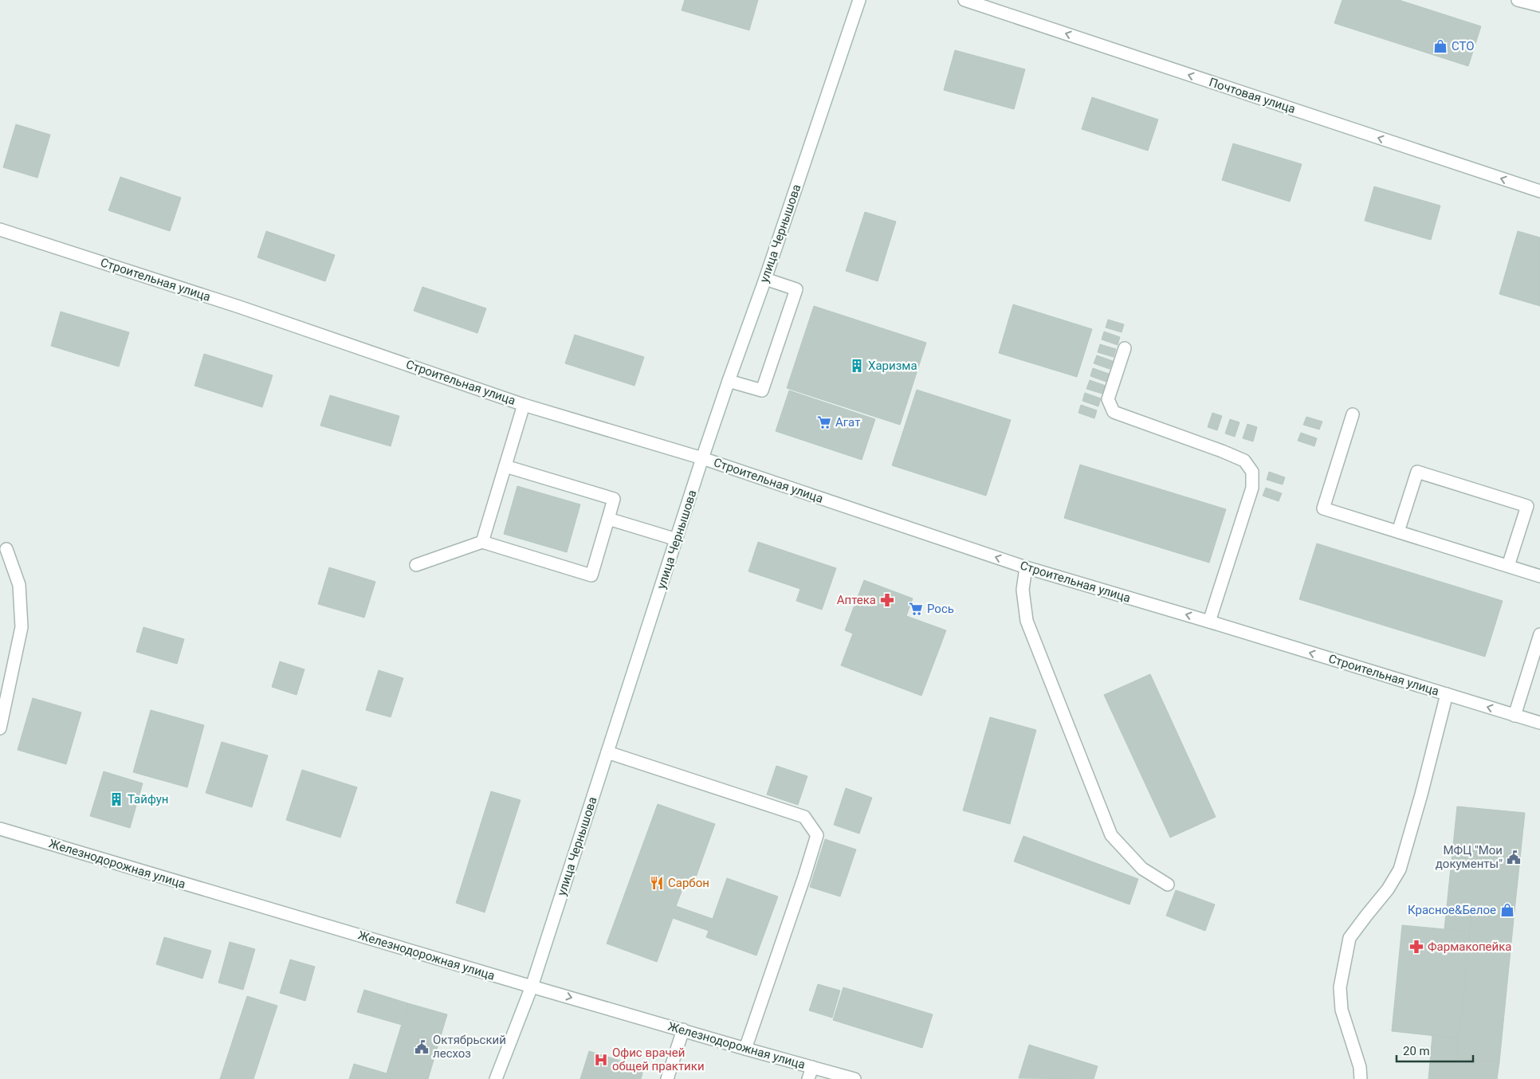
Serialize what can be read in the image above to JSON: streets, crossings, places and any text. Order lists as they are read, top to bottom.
{
  "streets": {
    "street": [
      "Почтовая улица",
      "улица Чернышова",
      "Строительная улица",
      "Железнодорожная улица"
    ]
  },
  "crossings": [
    ["улица Чернышова", "Строительная улица"],
    ["улица Чернышова", "Железнодорожная улица"]
  ],
  "one_way": ["Почтовая улица", "Строительная улица"],
  "places": {
    "shop": ["СТО", "Красное&Белое"],
    "building": ["Харизма", "Тайфун"],
    "supermarket": ["Агат", "Рось"],
    "pharmacy": ["Аптека", "Фармакопейка"],
    "public building": ["МФЦ \"Мои документы\"", "Октябрьский лесхоз"],
    "restaurant": ["Сарбон"],
    "hospital": ["Офис врачей общей практики"]
  },
  "scale_bar": "20 m"
}
